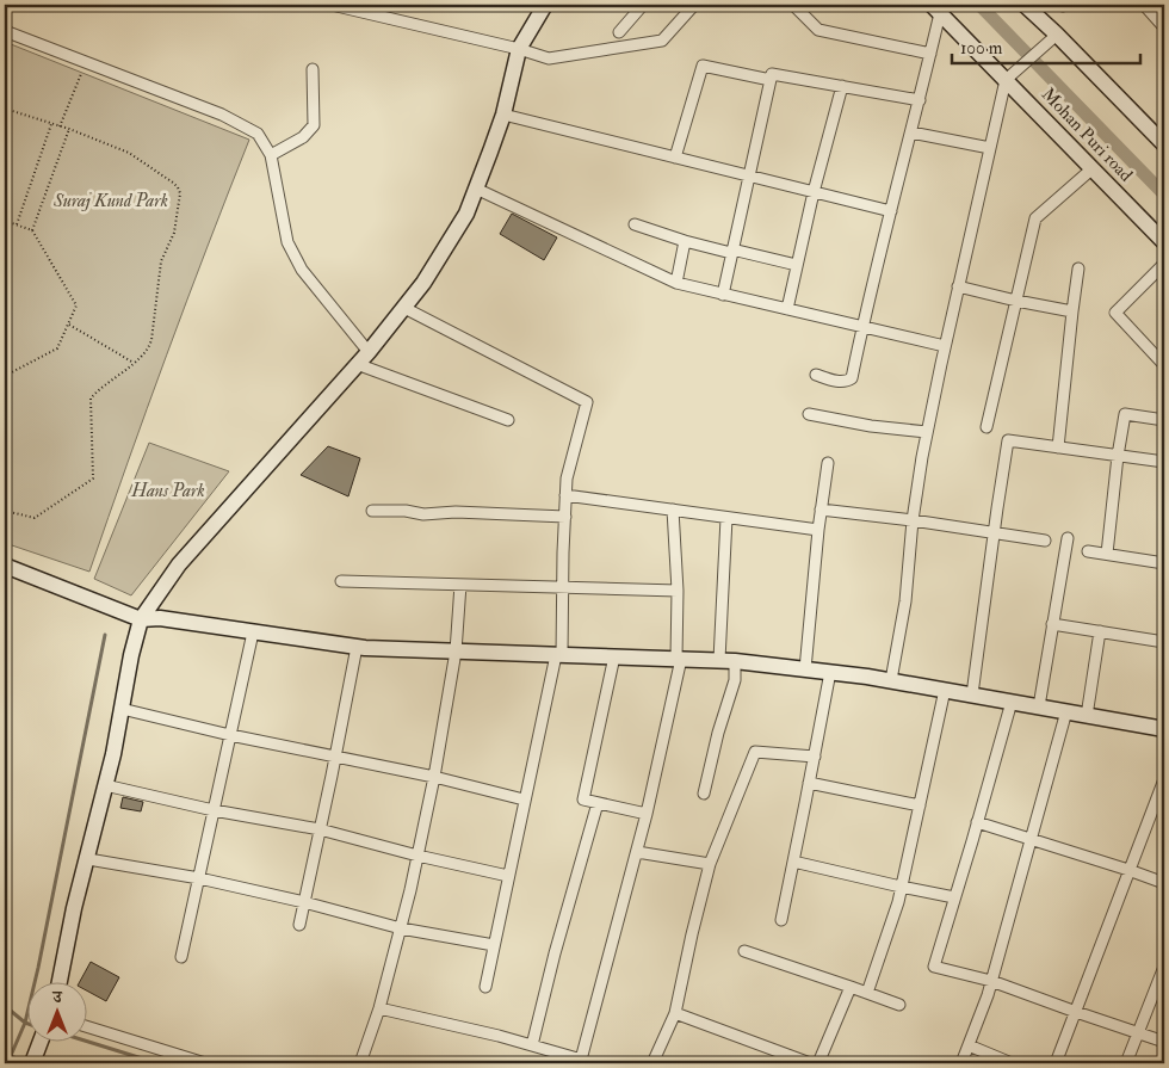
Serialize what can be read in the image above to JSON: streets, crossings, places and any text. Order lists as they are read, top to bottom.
{
  "streets": {
    "street": ["Mohan Puri road"]
  },
  "parks": ["Suraj Kund Park", "Hans Park"],
  "scale_bar": "100 m",
  "north": "top"
}
